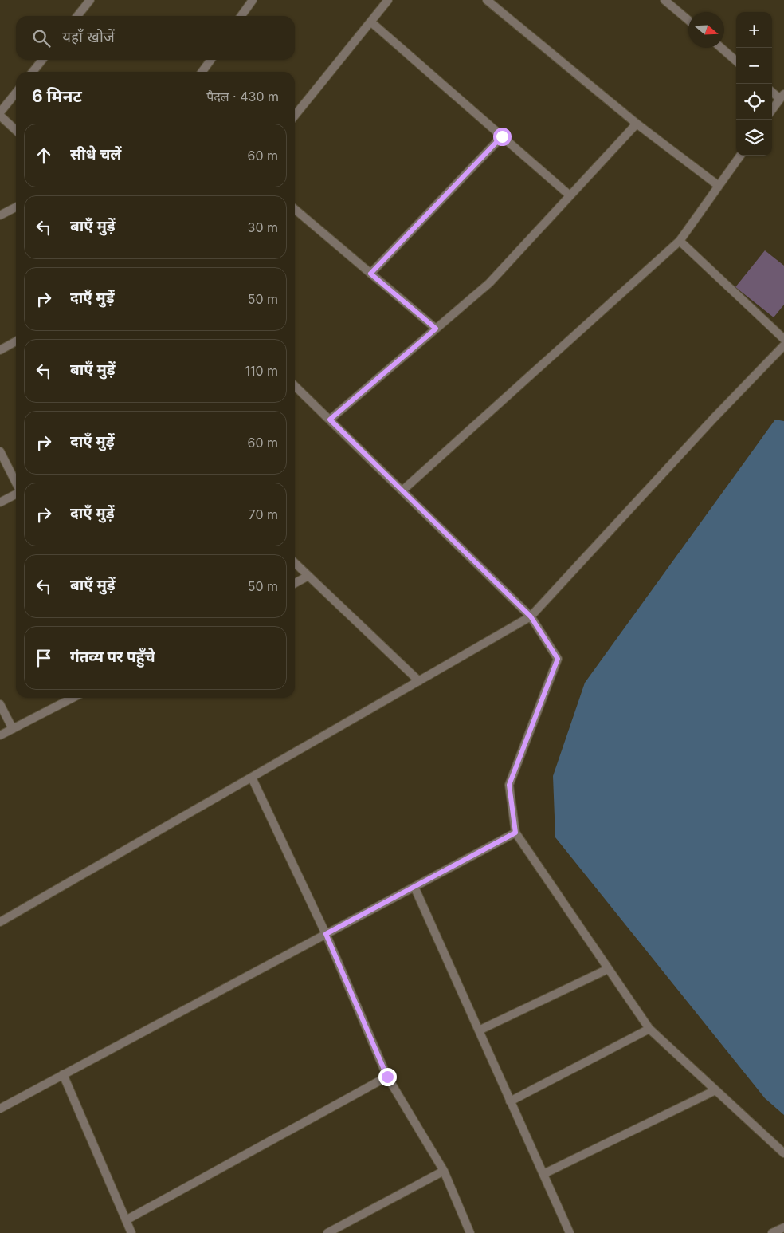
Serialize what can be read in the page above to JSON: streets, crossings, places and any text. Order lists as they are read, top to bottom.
{
  "north": "right",
  "page": {
    "map_buttons": ["+", "−"],
    "search": "यहाँ खोजें",
    "heading": ["6 मिनट", "पैदल · 430 m"],
    "list": [
      ["सीधे चलें", "60 m"],
      ["बाएँ मुड़ें", "30 m"],
      ["दाएँ मुड़ें", "50 m"],
      ["बाएँ मुड़ें", "110 m"],
      ["दाएँ मुड़ें", "60 m"],
      ["दाएँ मुड़ें", "70 m"],
      ["बाएँ मुड़ें", "50 m"],
      "गंतव्य पर पहुँचे"
    ]
  }
}
